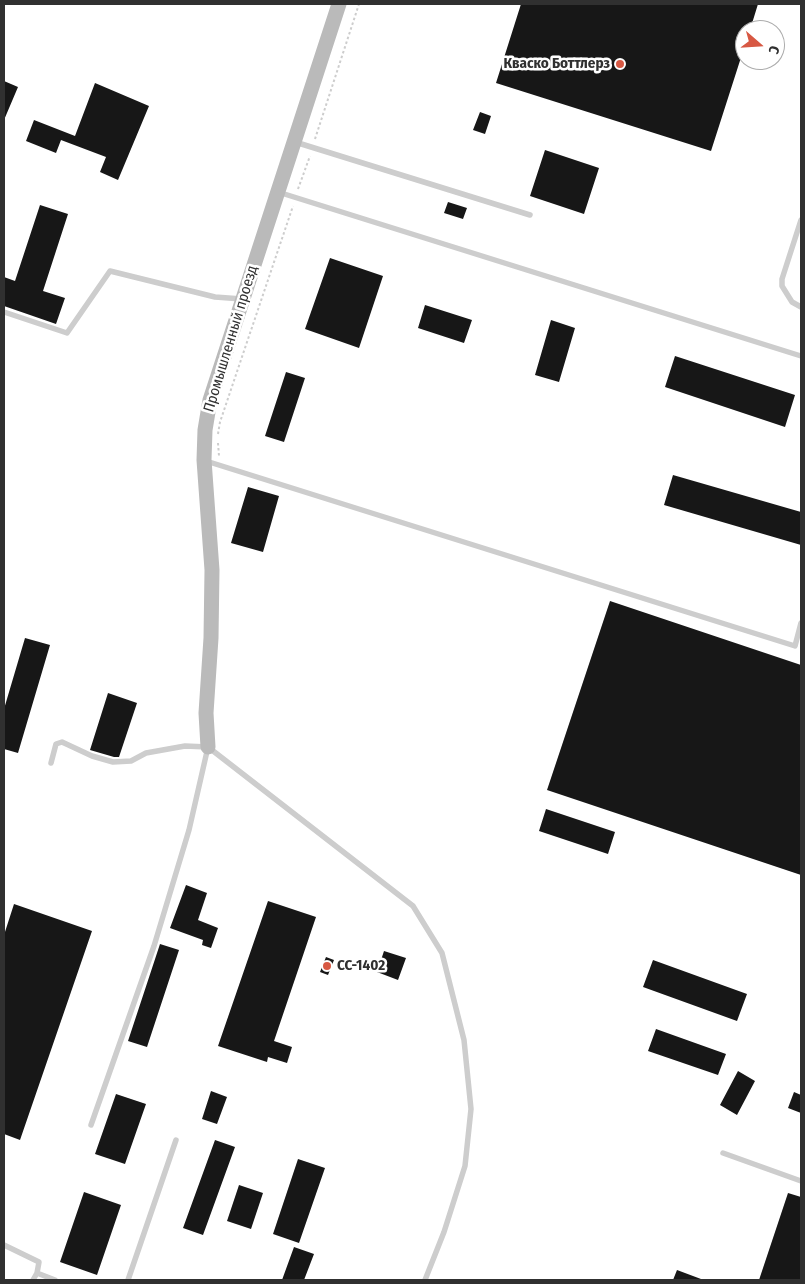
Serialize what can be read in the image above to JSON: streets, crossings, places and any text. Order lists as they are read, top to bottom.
{
  "streets": {
    "street": ["Промышленный проезд"]
  },
  "places": ["Кваско Боттлерз", "СС-1402"],
  "north": "right"
}
